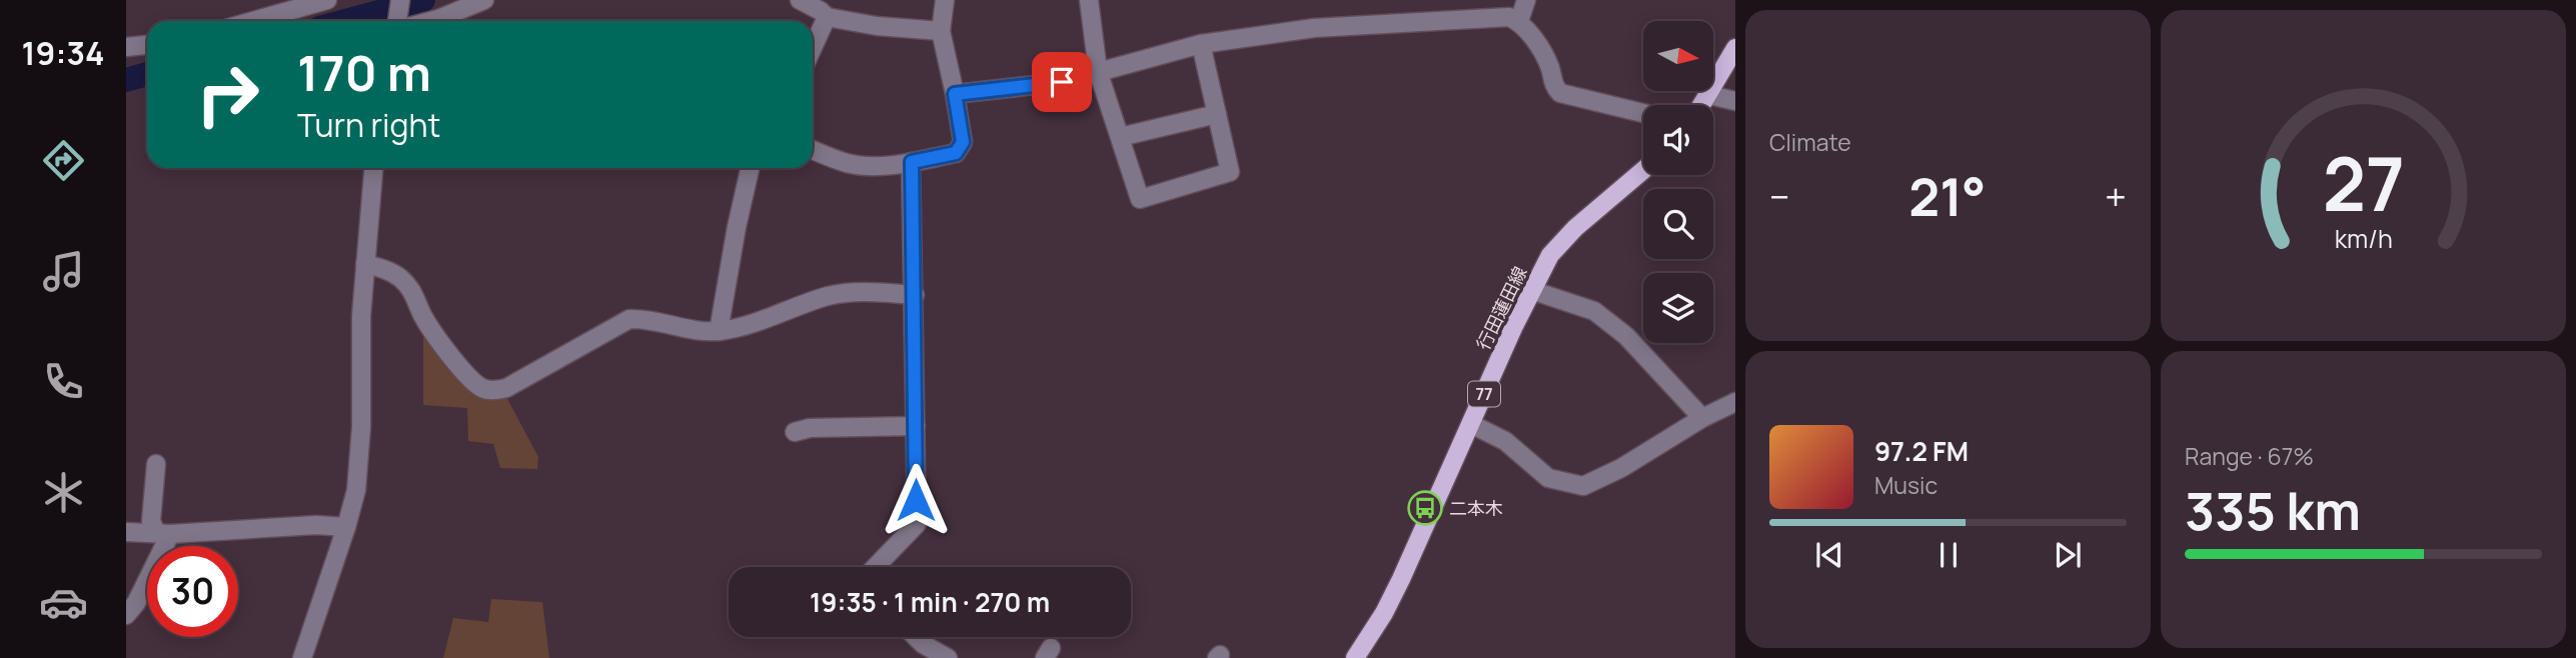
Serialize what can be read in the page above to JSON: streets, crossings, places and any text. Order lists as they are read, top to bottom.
{
  "streets": {
    "main road": ["行田蓮田線", "77"]
  },
  "places": {
    "bus stop": ["二本木"]
  },
  "north": "right",
  "page": {
    "tabs": "19:34",
    "tile": [
      "Climate",
      ["Range · 67%", "335 km"]
    ],
    "turn": ["170 m", "Turn right"],
    "heat": ["−", "21°", "+"],
    "song": ["97.2 FM", "Music"],
    "limit": "30",
    "trip": "19:35 · 1 min · 270 m",
    "gauge": ["27", "km/h"]
  }
}
